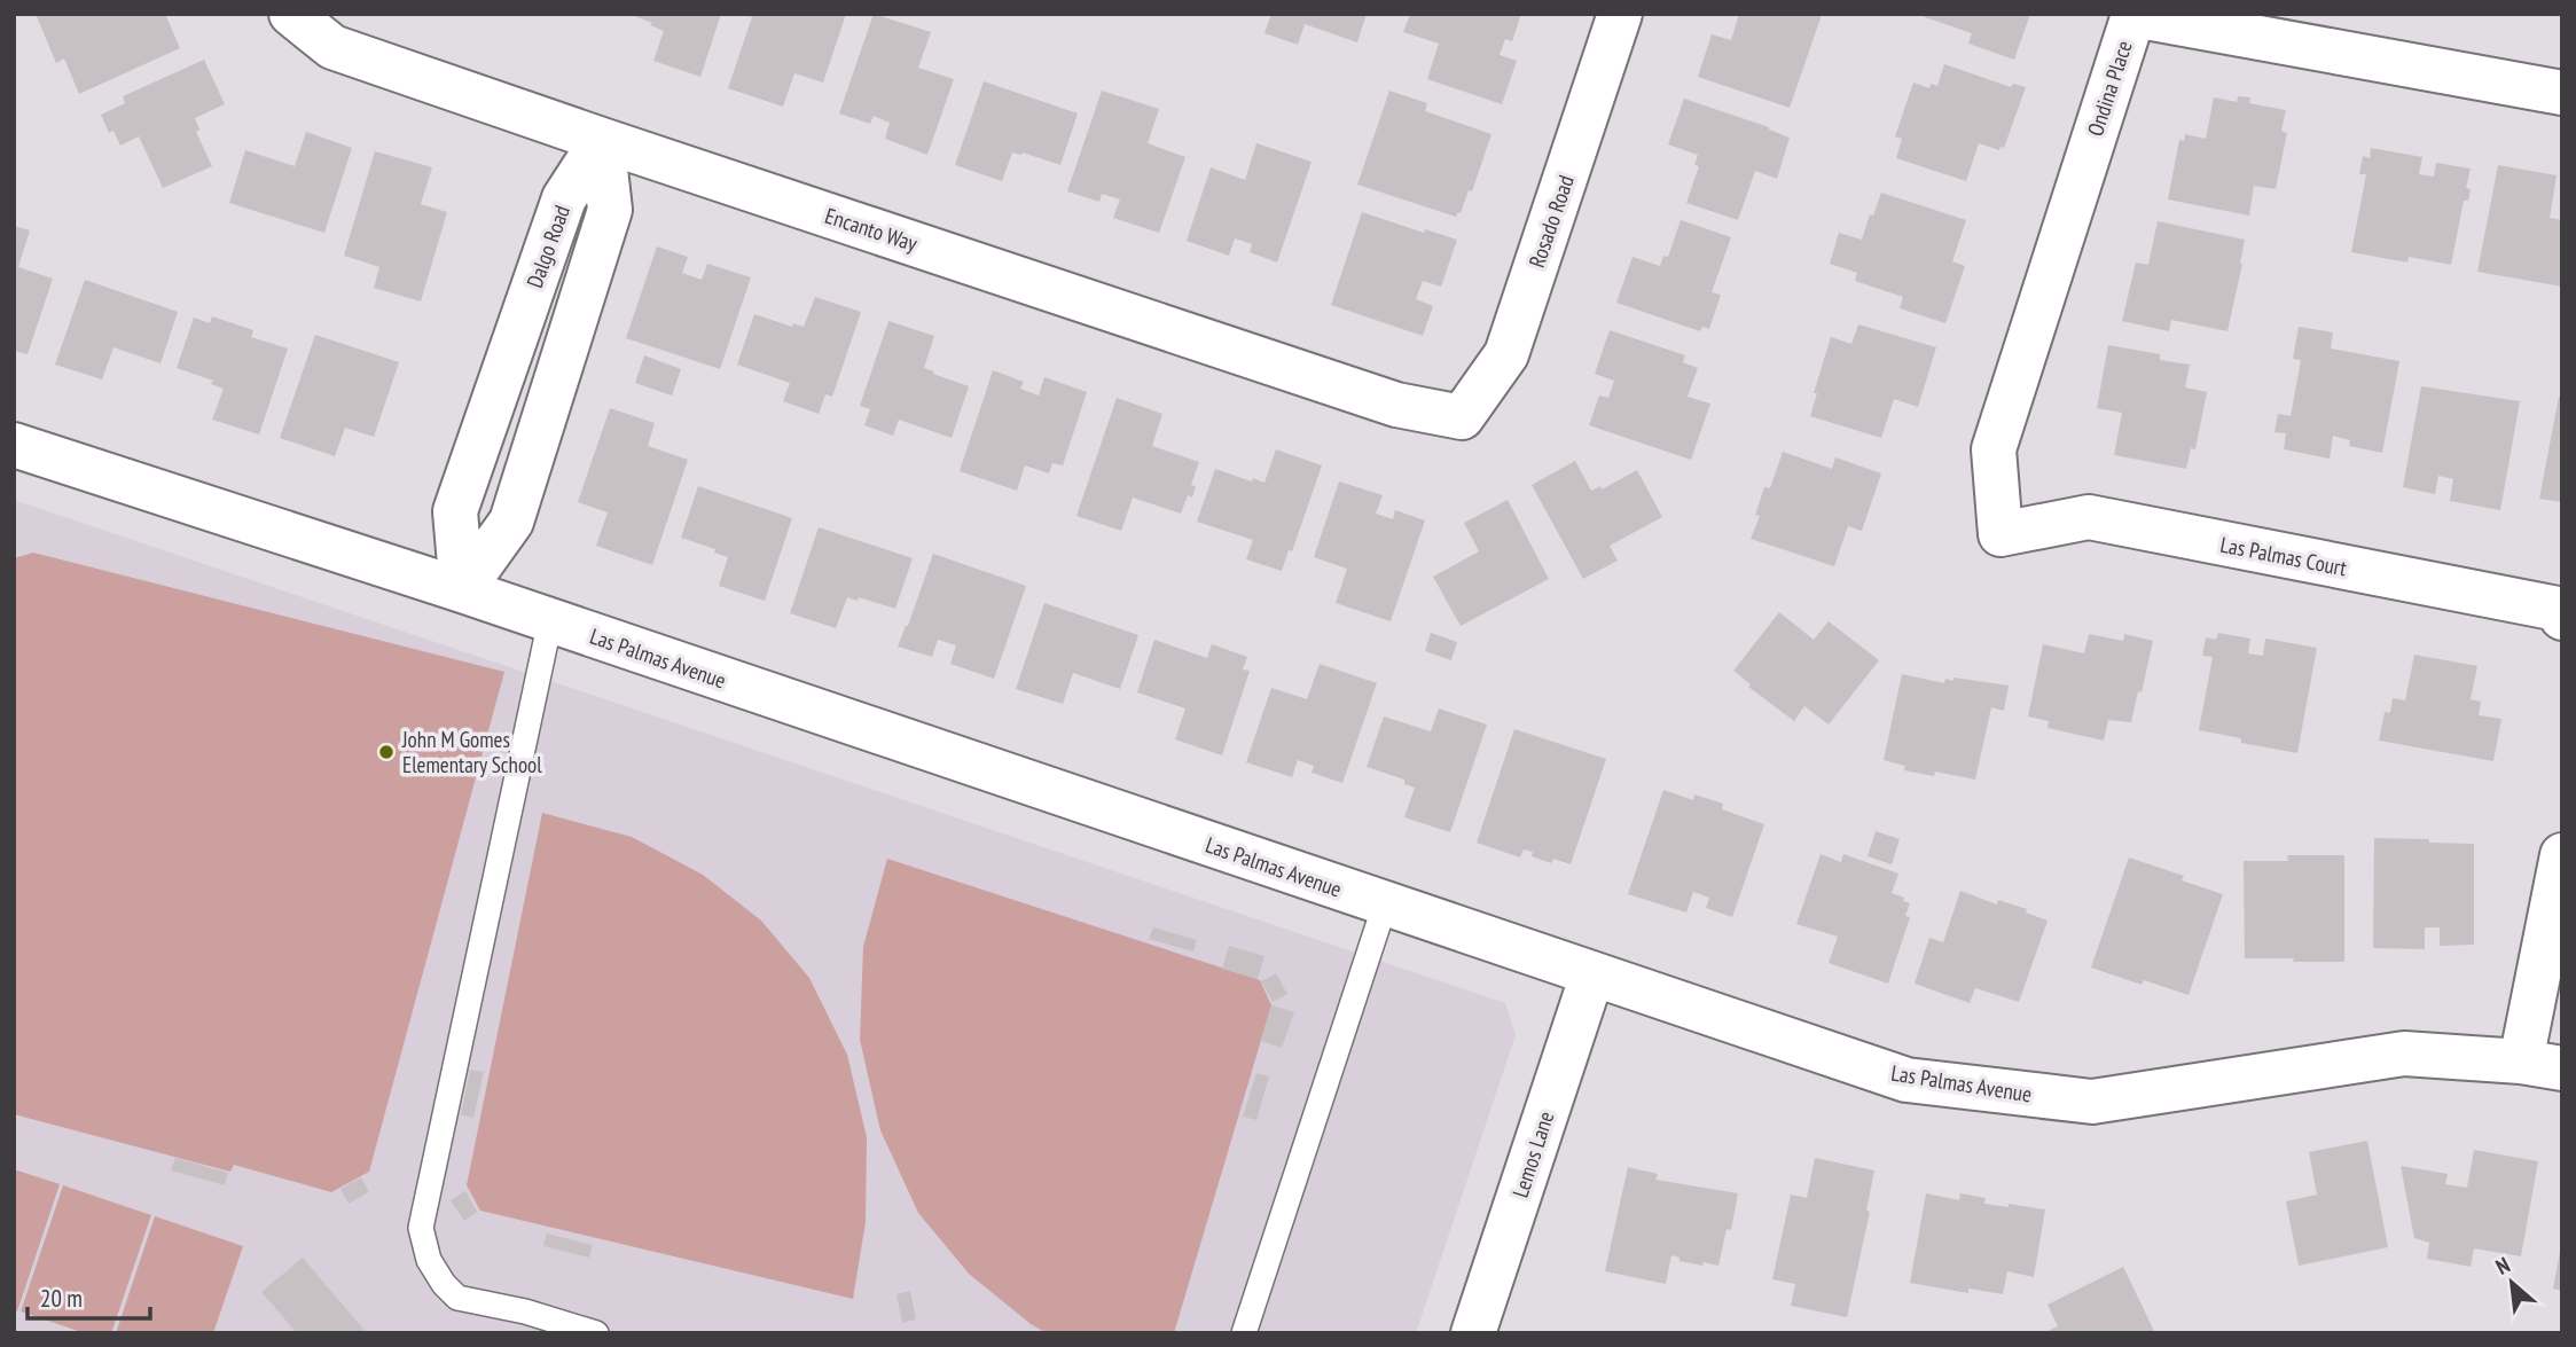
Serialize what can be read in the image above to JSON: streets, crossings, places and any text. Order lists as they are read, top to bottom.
{
  "streets": {
    "street": [
      "Ondina Place",
      "Rosado Road",
      "Encanto Way",
      "Dalgo Road",
      "Las Palmas Court",
      "Las Palmas Avenue",
      "Lemos Lane"
    ]
  },
  "crossings": [
    ["Ondina Place", "Las Palmas Court"],
    ["Rosado Road", "Encanto Way"],
    ["Encanto Way", "Dalgo Road"],
    ["Dalgo Road", "Las Palmas Avenue"],
    ["Las Palmas Avenue", "Lemos Lane"]
  ],
  "places": ["John M Gomes Elementary School"],
  "scale_bar": "20 m",
  "north": "top left"
}
